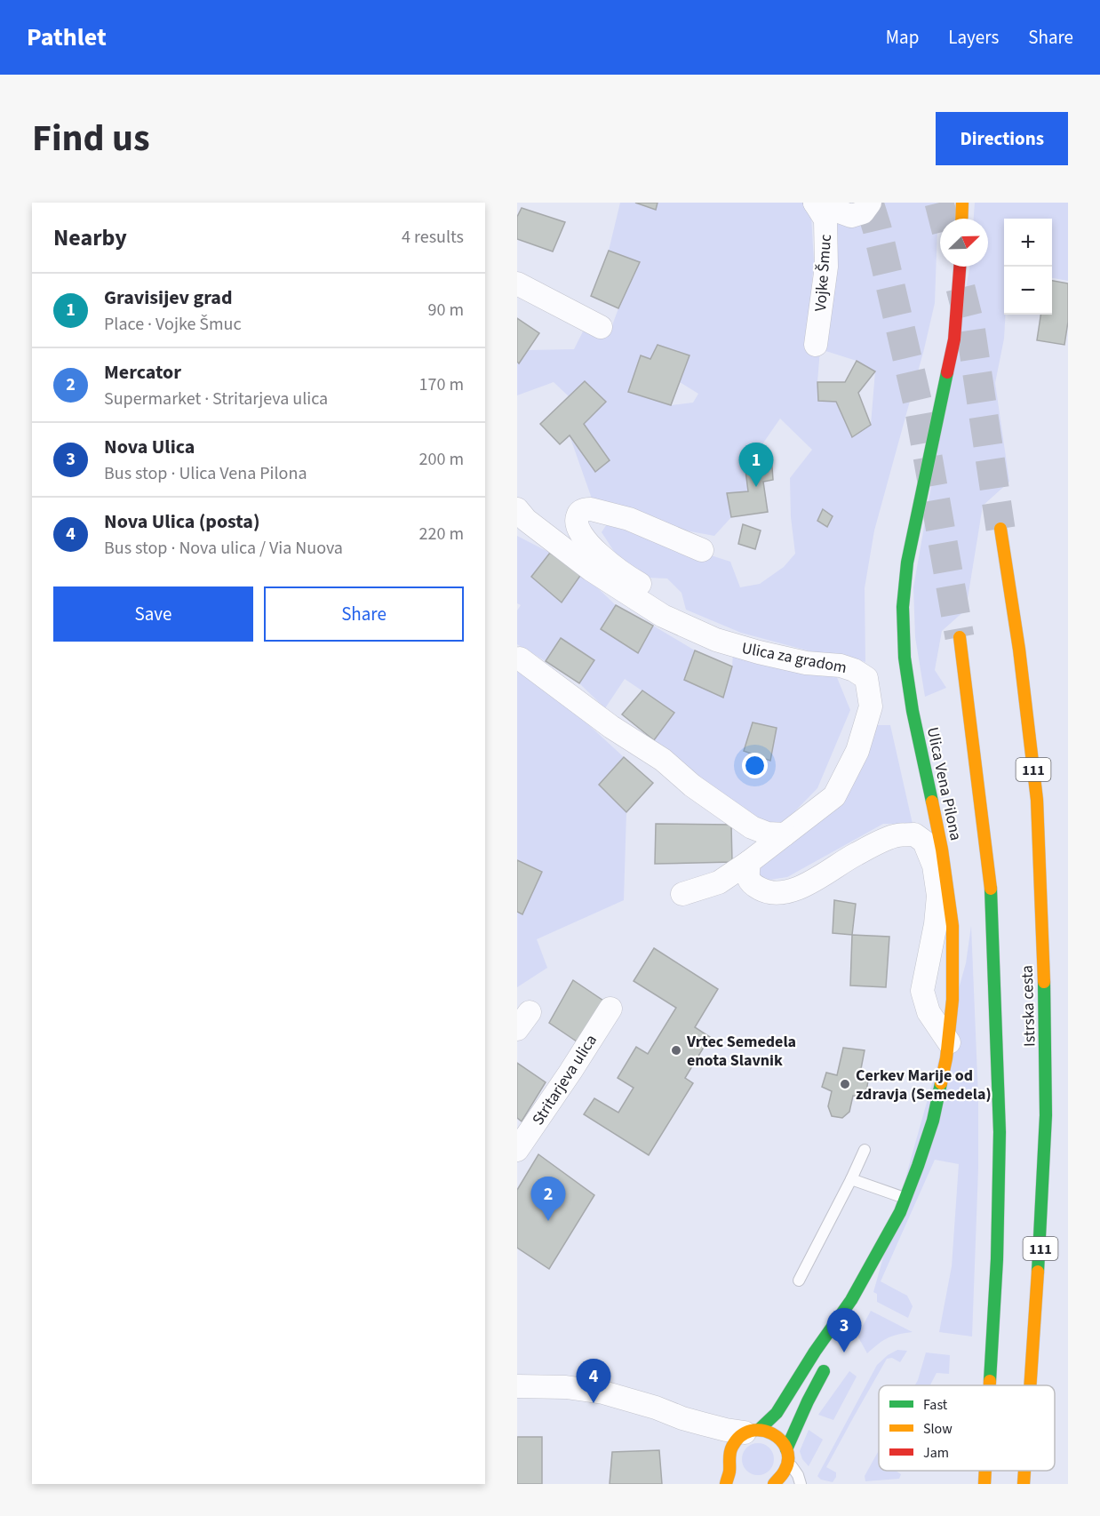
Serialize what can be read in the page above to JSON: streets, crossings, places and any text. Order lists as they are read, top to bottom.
{
  "streets": {
    "main road": ["111", "Ulica Vena Pilona", "Istrska cesta"],
    "street": ["Vojke Šmuc", "Ulica za gradom", "Stritarjeva ulica"]
  },
  "places": ["Vrtec Semedela enota Slavnik", "Cerkev Marije od zdravja (Semedela)"],
  "legend": ["Fast", "Slow", "Jam"],
  "north": "top right",
  "page": {
    "header": "Pathlet",
    "nav": ["Map", "Layers", "Share"],
    "title": "Find us",
    "buttons": [
      "Directions",
      ["Save", "Share"]
    ],
    "heading": ["Nearby", "4 results"],
    "map_buttons": ["+", "−"],
    "list": [
      {
        "mark": "1",
        "name": "Gravisijev grad",
        "note": "Place · Vojke Šmuc",
        "value": "90 m"
      },
      {
        "mark": "2",
        "name": "Mercator",
        "note": "Supermarket · Stritarjeva ulica",
        "value": "170 m"
      },
      {
        "mark": "3",
        "name": "Nova Ulica",
        "note": "Bus stop · Ulica Vena Pilona",
        "value": "200 m"
      },
      {
        "mark": "4",
        "name": "Nova Ulica (posta)",
        "note": "Bus stop · Nova ulica / Via Nuova",
        "value": "220 m"
      }
    ],
    "pins": [
      "1",
      "2",
      "3",
      "4"
    ]
  }
}
